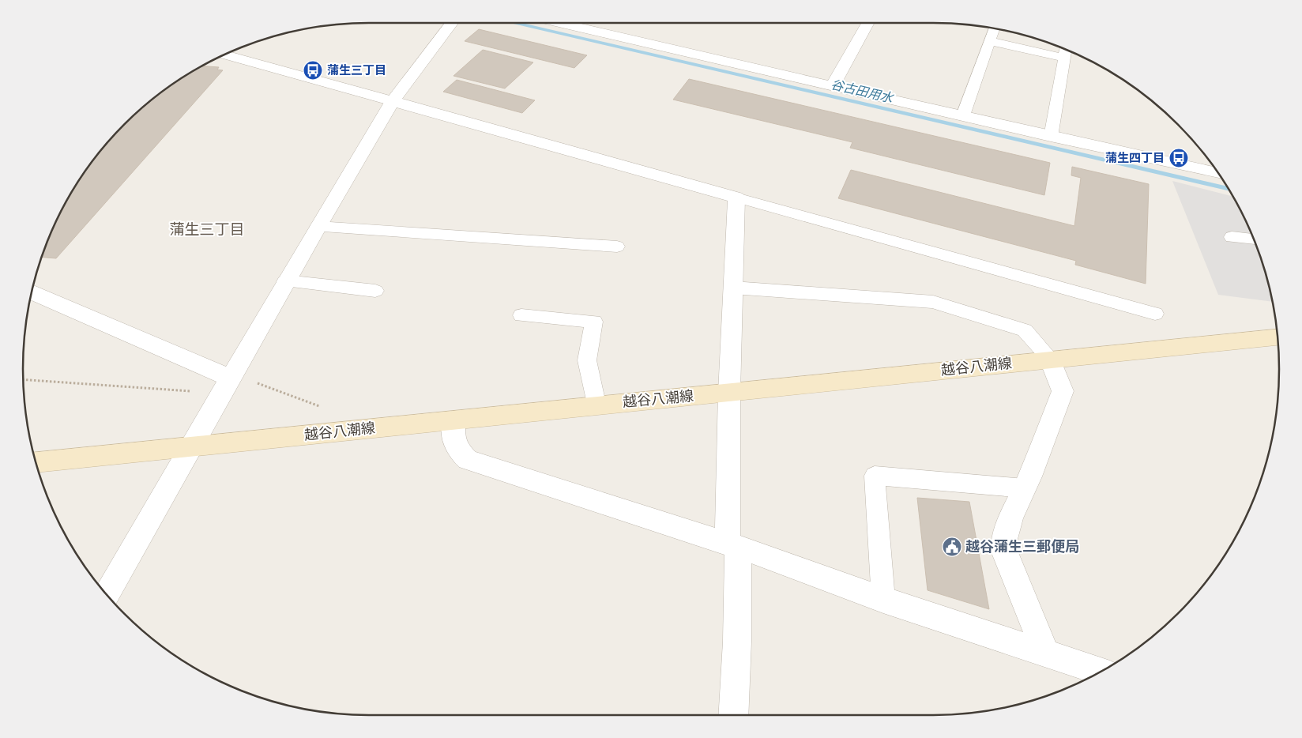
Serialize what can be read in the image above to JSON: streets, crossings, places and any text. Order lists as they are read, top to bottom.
{
  "streets": {
    "main road": ["越谷八潮線"]
  },
  "districts": ["蒲生三丁目"],
  "water": ["谷古田用水"],
  "places": {
    "bus stop": ["蒲生三丁目", "蒲生四丁目"],
    "public building": ["越谷蒲生三郵便局"]
  }
}
